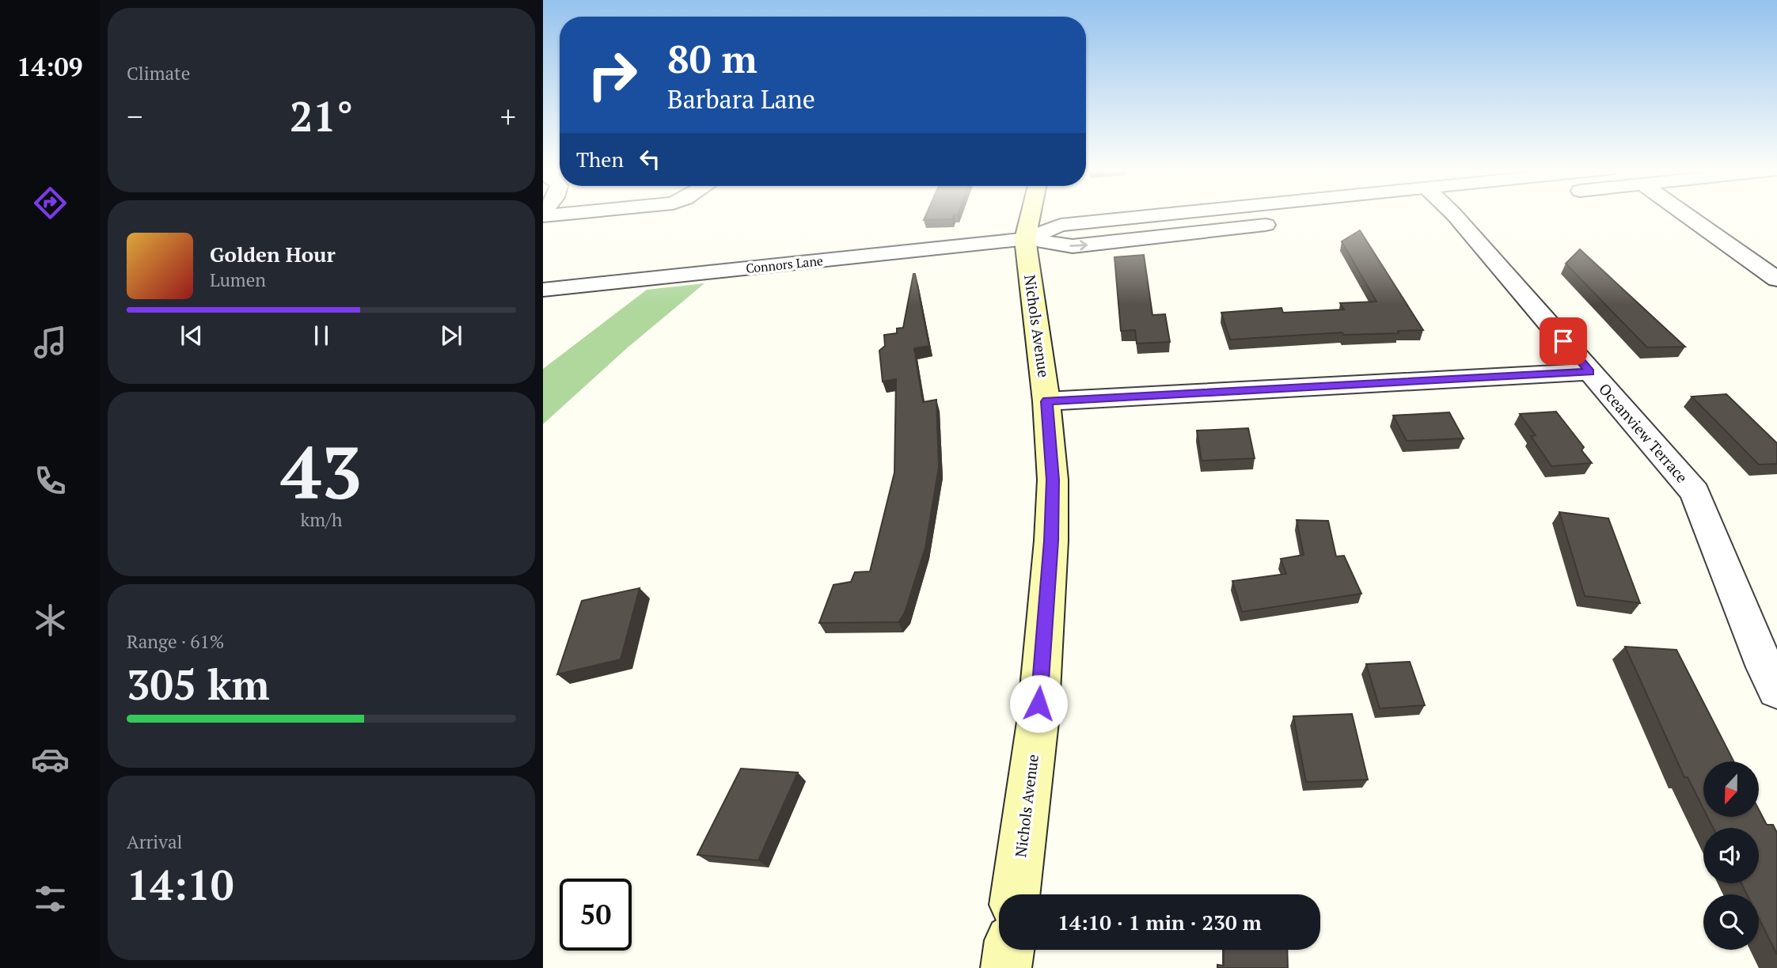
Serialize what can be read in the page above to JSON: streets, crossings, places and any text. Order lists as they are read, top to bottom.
{
  "streets": {
    "main road": ["Nichols Avenue"],
    "street": ["Connors Lane", "Oceanview Terrace"]
  },
  "crossings": [
    ["Connors Lane", "Nichols Avenue"]
  ],
  "north": "bottom",
  "page": {
    "tabs": "14:09",
    "tile": [
      "Climate",
      ["43", "km/h"],
      ["Range · 61%", "305 km"],
      ["Arrival", "14:10"]
    ],
    "turn": ["80 m", "Barbara Lane"],
    "heat": ["−", "21°", "+"],
    "then": "Then",
    "song": ["Golden Hour", "Lumen"],
    "limit": "50",
    "trip": "14:10 · 1 min · 230 m"
  }
}
